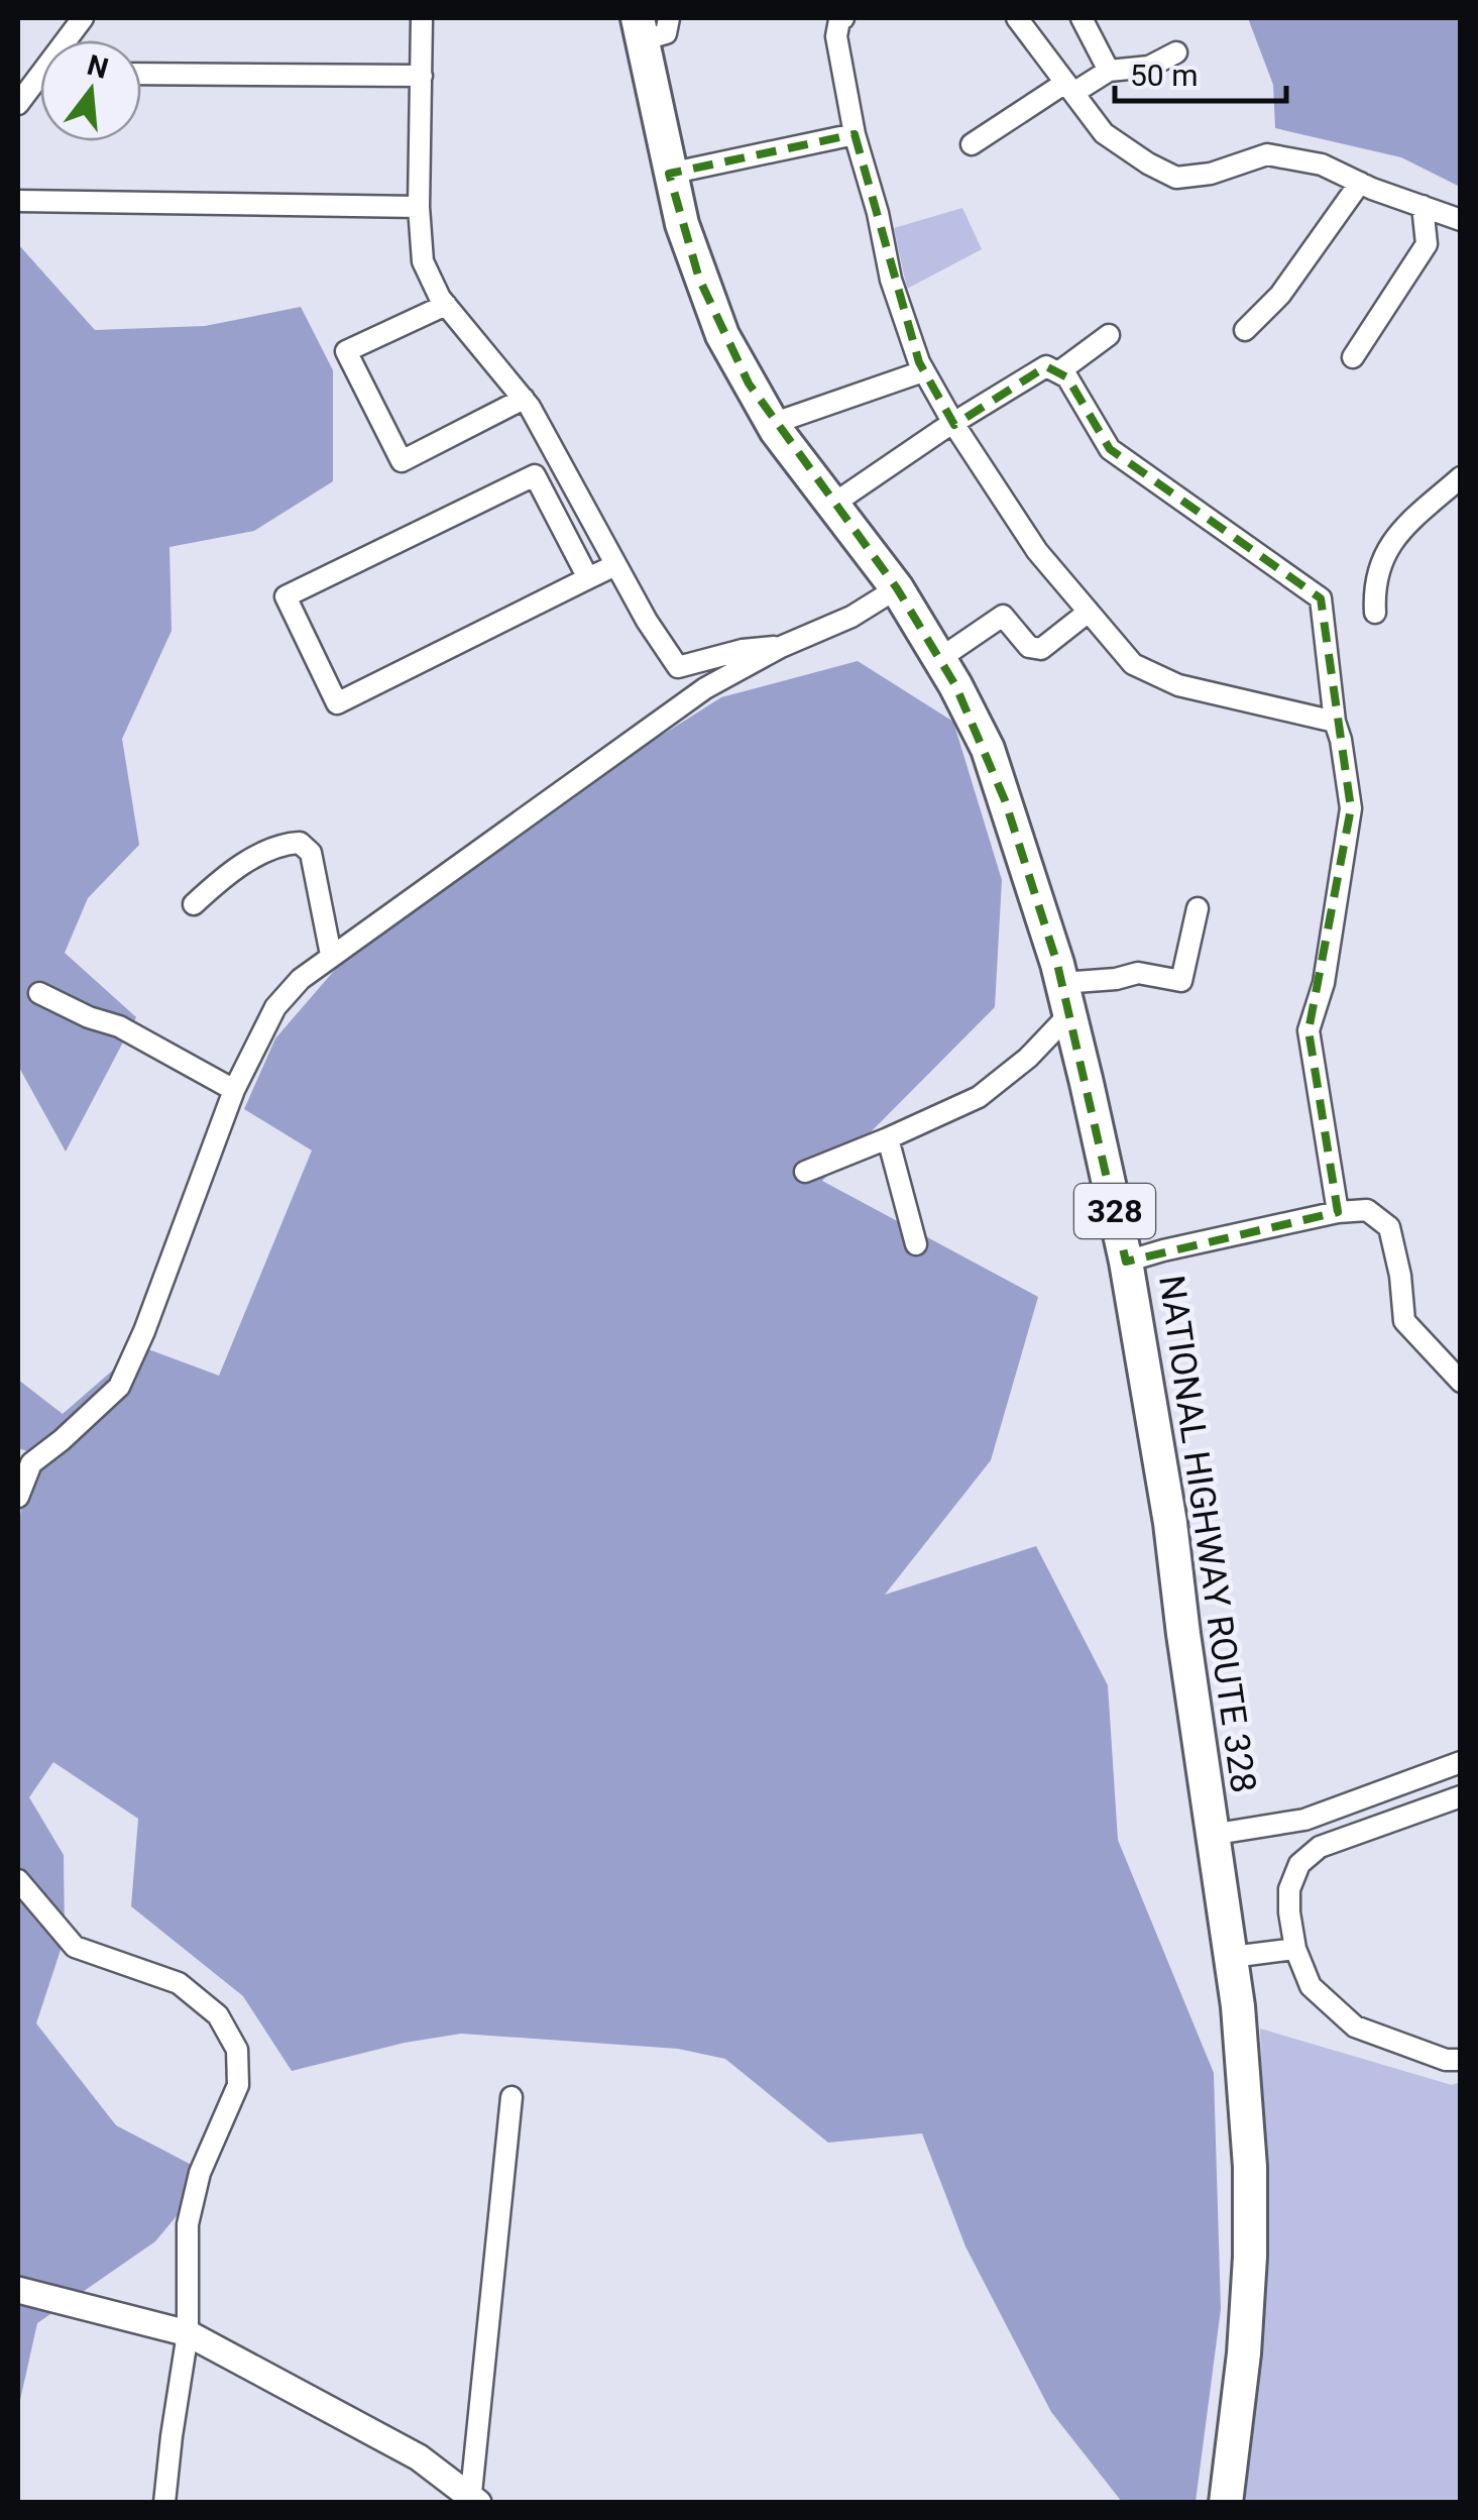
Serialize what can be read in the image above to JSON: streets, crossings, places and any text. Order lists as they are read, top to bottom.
{
  "streets": {
    "highway": ["328", "NATIONAL HIGHWAY ROUTE 328"]
  },
  "scale_bar": "50 m",
  "north": "top"
}
